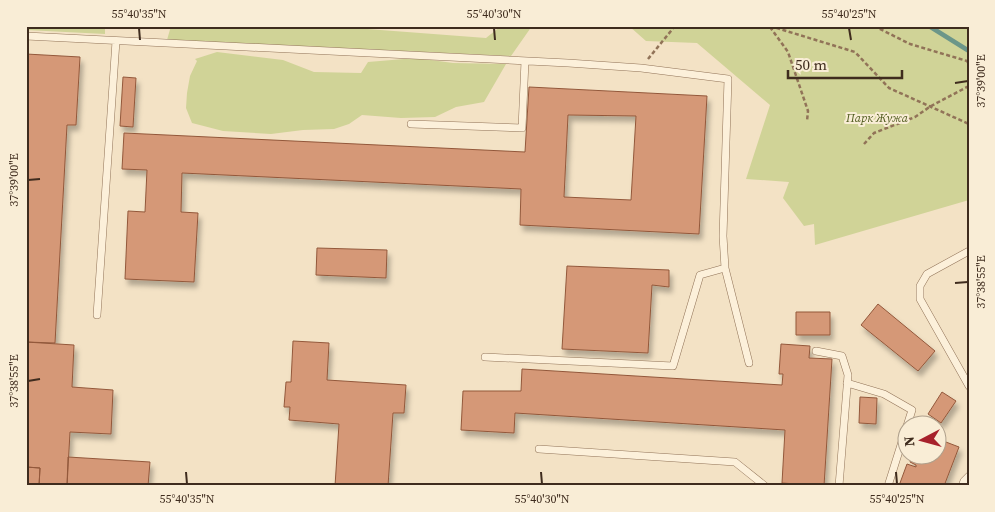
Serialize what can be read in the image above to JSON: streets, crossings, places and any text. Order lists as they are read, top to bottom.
{
  "parks": ["Парк Жужа"],
  "scale_bar": "50 m",
  "north": "left",
  "coordinates": [
    "55°40'35\"N",
    "55°40'30\"N",
    "55°40'25\"N",
    "37°39'00\"E",
    "37°38'55\"E"
  ]
}
